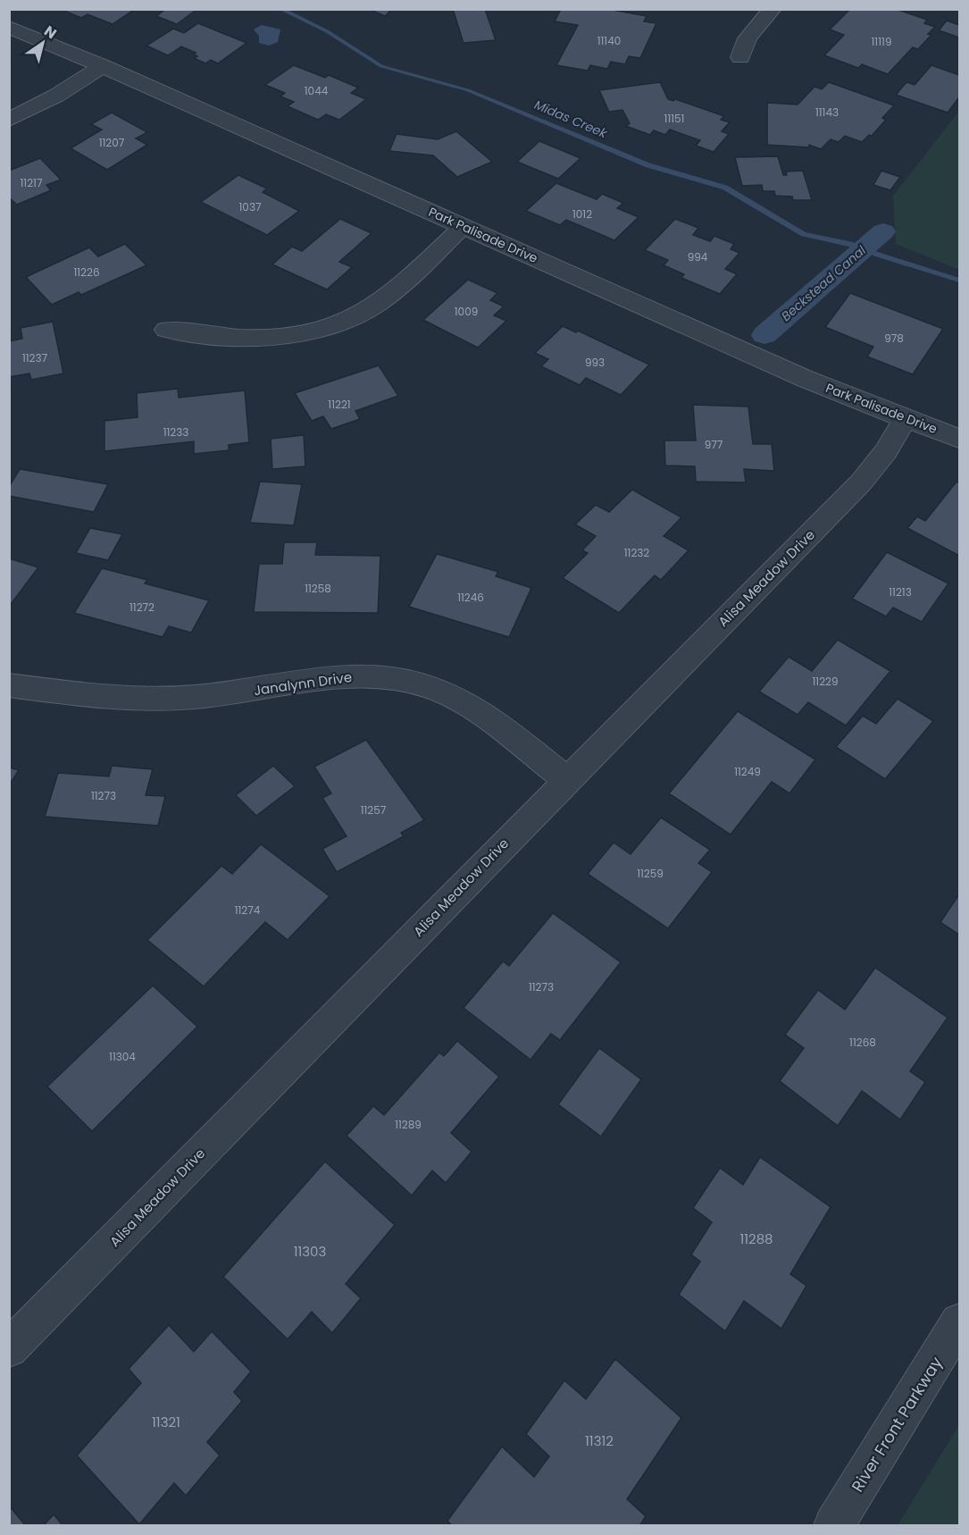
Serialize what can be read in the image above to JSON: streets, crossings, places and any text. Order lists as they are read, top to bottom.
{
  "streets": {
    "street": [
      "Park Palisade Drive",
      "Alisa Meadow Drive",
      "Janalynn Drive",
      "River Front Parkway"
    ]
  },
  "crossings": [
    ["Park Palisade Drive", "Alisa Meadow Drive"],
    ["Alisa Meadow Drive", "Janalynn Drive"]
  ],
  "water": ["Midas Creek", "Beckstead Canal"],
  "house_numbers": [
    "11140",
    "11119",
    "1044",
    "11143",
    "11151",
    "11207",
    "11217",
    "1037",
    "1012",
    "994",
    "11226",
    "1009",
    "978",
    "11237",
    "993",
    "11221",
    "11233",
    "977",
    "11232",
    "11258",
    "11213",
    "11246",
    "11272",
    "11229",
    "11249",
    "11273",
    "11257",
    "11259",
    "11274",
    "11273",
    "11268",
    "11304",
    "11289",
    "11288",
    "11303",
    "11321",
    "11312"
  ],
  "north": "top right"
}
